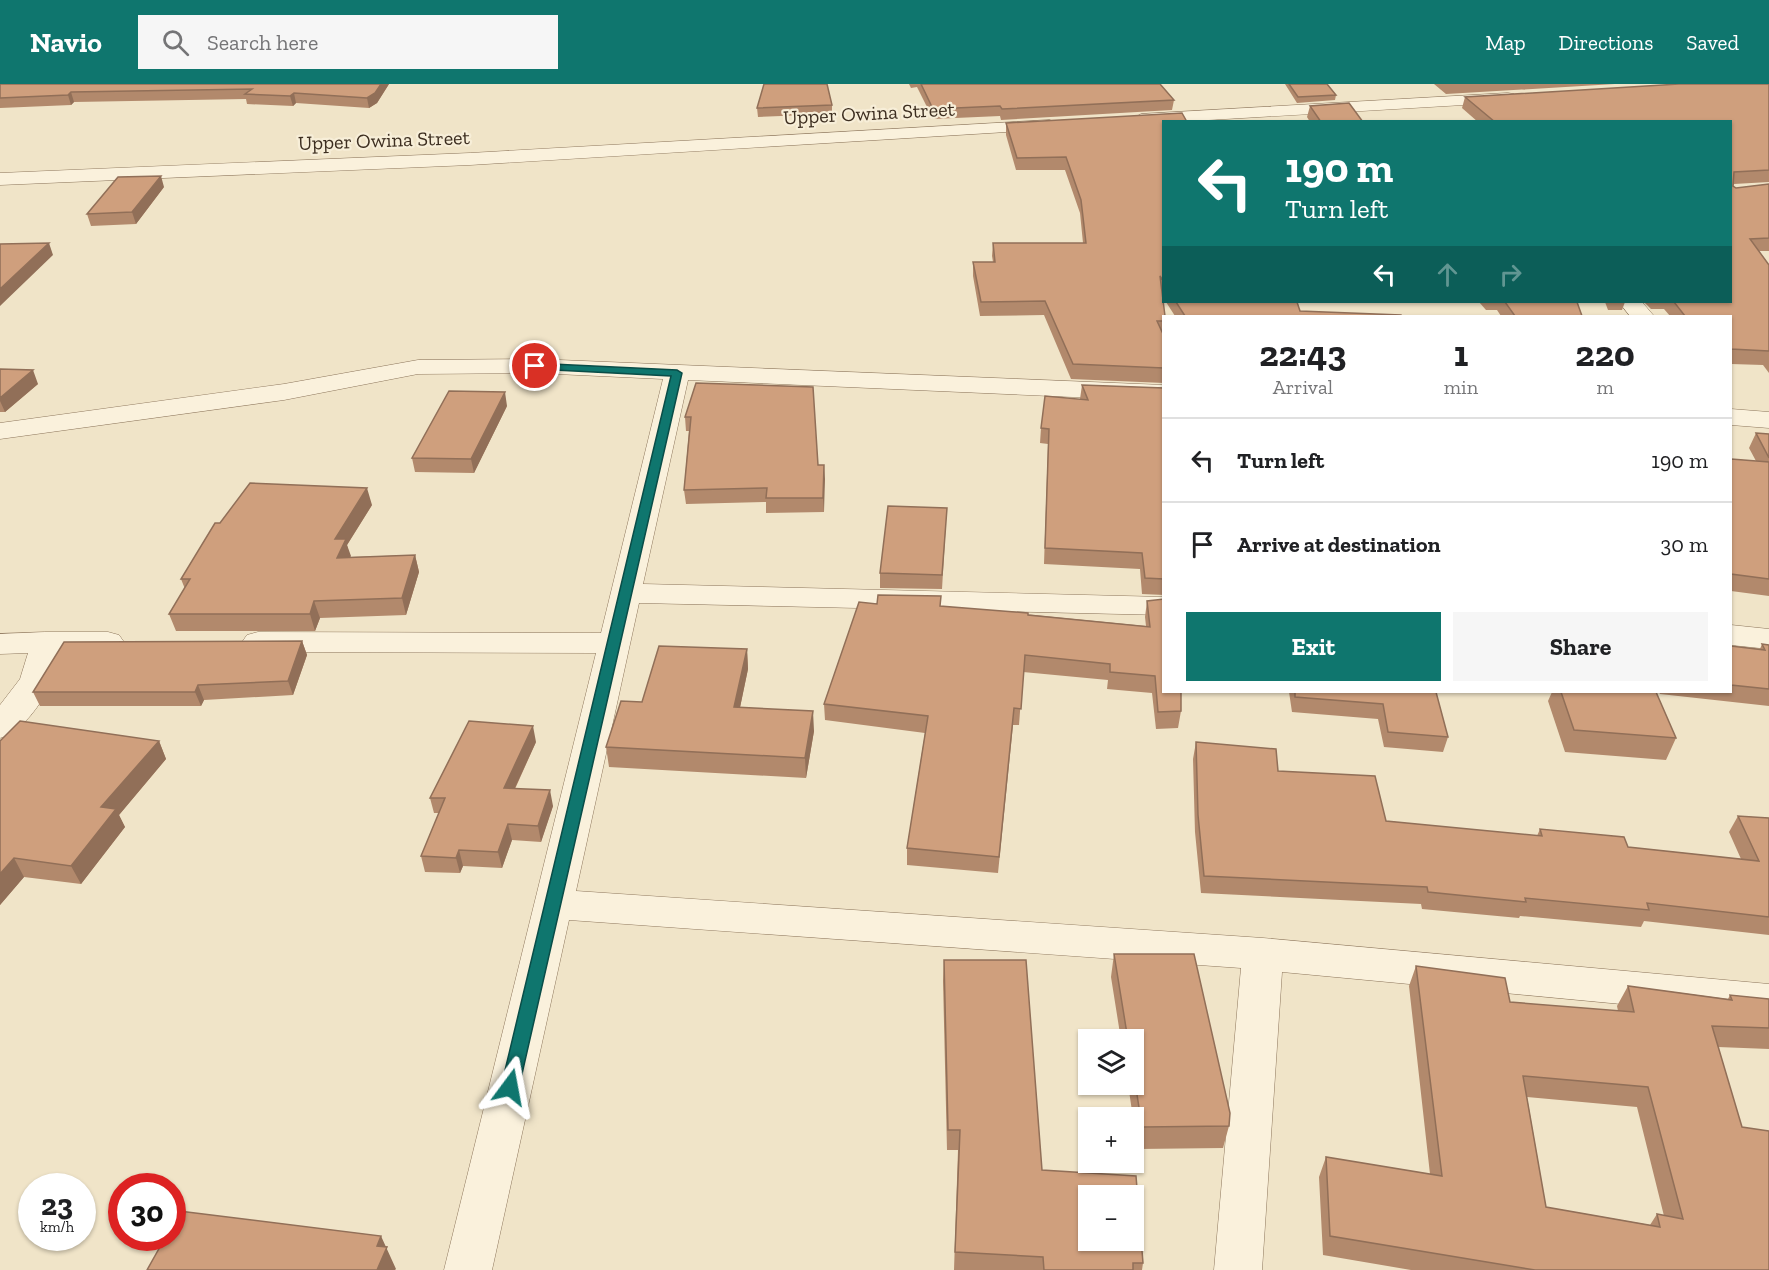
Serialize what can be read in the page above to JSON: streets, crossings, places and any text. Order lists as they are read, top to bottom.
{
  "streets": {
    "street": ["Upper Owina Street"]
  },
  "page": {
    "header": "Navio",
    "search": "Search here",
    "nav": ["Map", "Directions", "Saved"],
    "turn": ["190 m", "Turn left"],
    "eta": [
      "22:43",
      "Arrival",
      "1",
      "min",
      "220",
      "m"
    ],
    "list": [
      {
        "name": "Turn left",
        "value": "190 m"
      },
      {
        "name": "Arrive at destination",
        "value": "30 m"
      }
    ],
    "buttons": ["Exit", "Share"],
    "map_buttons": ["+", "−"],
    "speed": "23 km/h",
    "limit": "30"
  }
}
